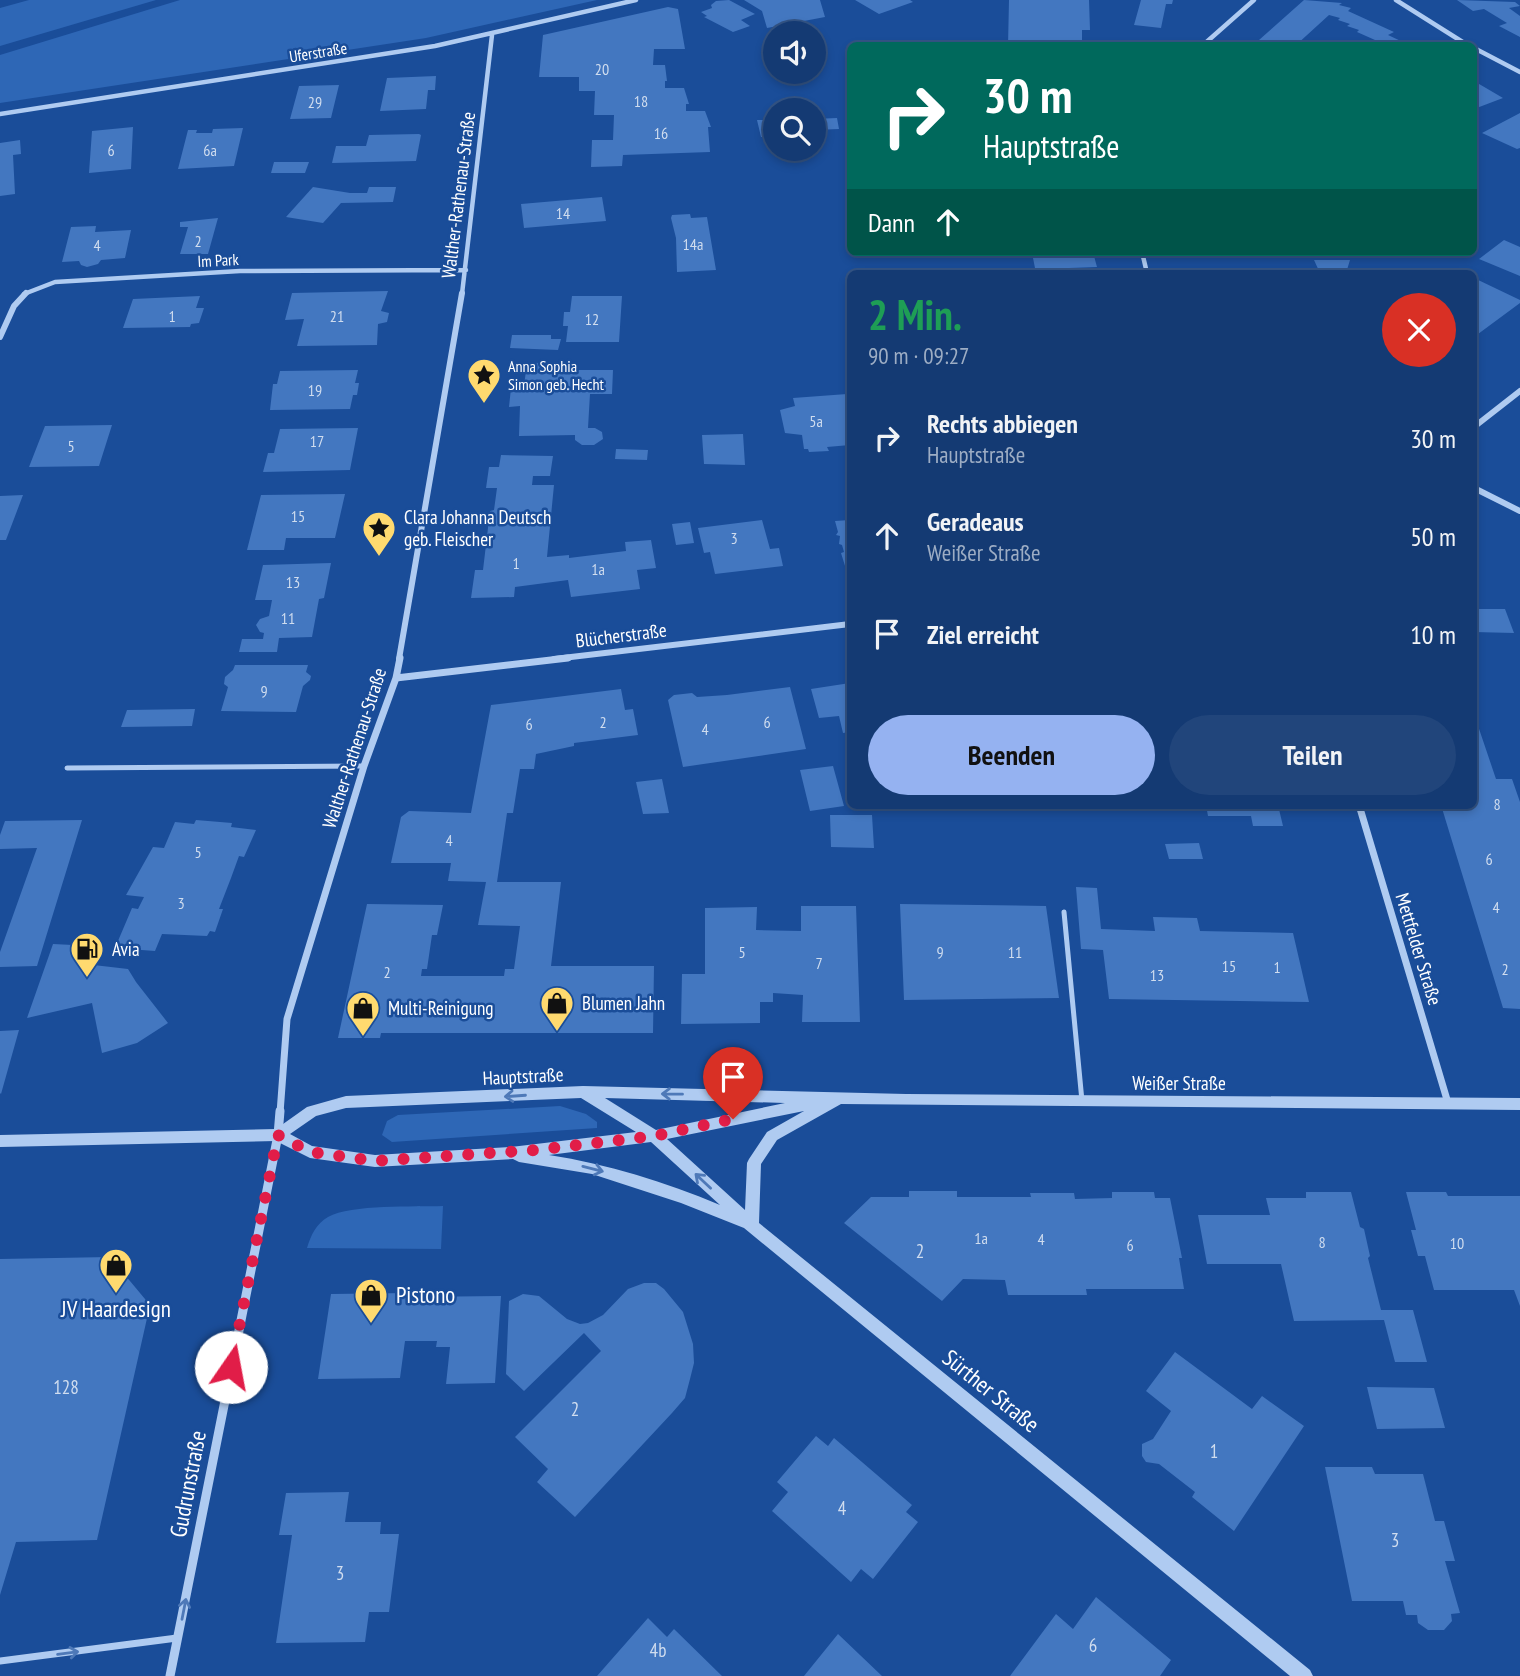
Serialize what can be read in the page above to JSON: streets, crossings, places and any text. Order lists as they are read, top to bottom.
{
  "streets": {
    "street": [
      "Uferstraße",
      "Walther-Rathenau-Straße",
      "Im Park",
      "Blücherstraße",
      "Mettfelder Straße",
      "Hauptstraße",
      "Weißer Straße",
      "Sürther Straße",
      "Gudrunstraße"
    ]
  },
  "crossings": [
    ["Uferstraße", "Walther-Rathenau-Straße"],
    ["Walther-Rathenau-Straße", "Im Park"],
    ["Walther-Rathenau-Straße", "Blücherstraße"],
    ["Walther-Rathenau-Straße", "Hauptstraße"],
    ["Walther-Rathenau-Straße", "Gudrunstraße"],
    ["Mettfelder Straße", "Weißer Straße"],
    ["Hauptstraße", "Weißer Straße"],
    ["Hauptstraße", "Sürther Straße"],
    ["Hauptstraße", "Gudrunstraße"],
    ["Weißer Straße", "Sürther Straße"]
  ],
  "one_way": ["Gudrunstraße"],
  "places": {
    "place": ["Anna Sophia Simon geb. Hecht", "Clara Johanna Deutsch geb. Fleischer"],
    "fuel station": ["Avia"],
    "shop": [
      "Blumen Jahn",
      "Multi-Reinigung",
      "JV Haardesign",
      "Pistono"
    ]
  },
  "house_numbers": [
    "20",
    "18",
    "29",
    "16",
    "6",
    "6a",
    "14",
    "2",
    "14a",
    "4",
    "1",
    "21",
    "12",
    "19",
    "5a",
    "17",
    "5",
    "15",
    "3",
    "1",
    "1a",
    "13",
    "11",
    "9",
    "2",
    "6",
    "6",
    "4",
    "8",
    "4",
    "5",
    "6",
    "3",
    "4",
    "5",
    "9",
    "11",
    "7",
    "15",
    "1",
    "2",
    "2",
    "13",
    "1a",
    "4",
    "8",
    "10",
    "6",
    "2",
    "128",
    "2",
    "1",
    "4",
    "3",
    "3",
    "6",
    "4b"
  ],
  "page": {
    "turn": ["30 m", "Hauptstraße"],
    "then": "Dann",
    "heading": ["2 Min.", "90 m · 09:27"],
    "list": [
      {
        "name": "Rechts abbiegen",
        "note": "Hauptstraße",
        "value": "30 m"
      },
      {
        "name": "Geradeaus",
        "note": "Weißer Straße",
        "value": "50 m"
      },
      {
        "name": "Ziel erreicht",
        "value": "10 m"
      }
    ],
    "buttons": ["Beenden", "Teilen"]
  }
}
